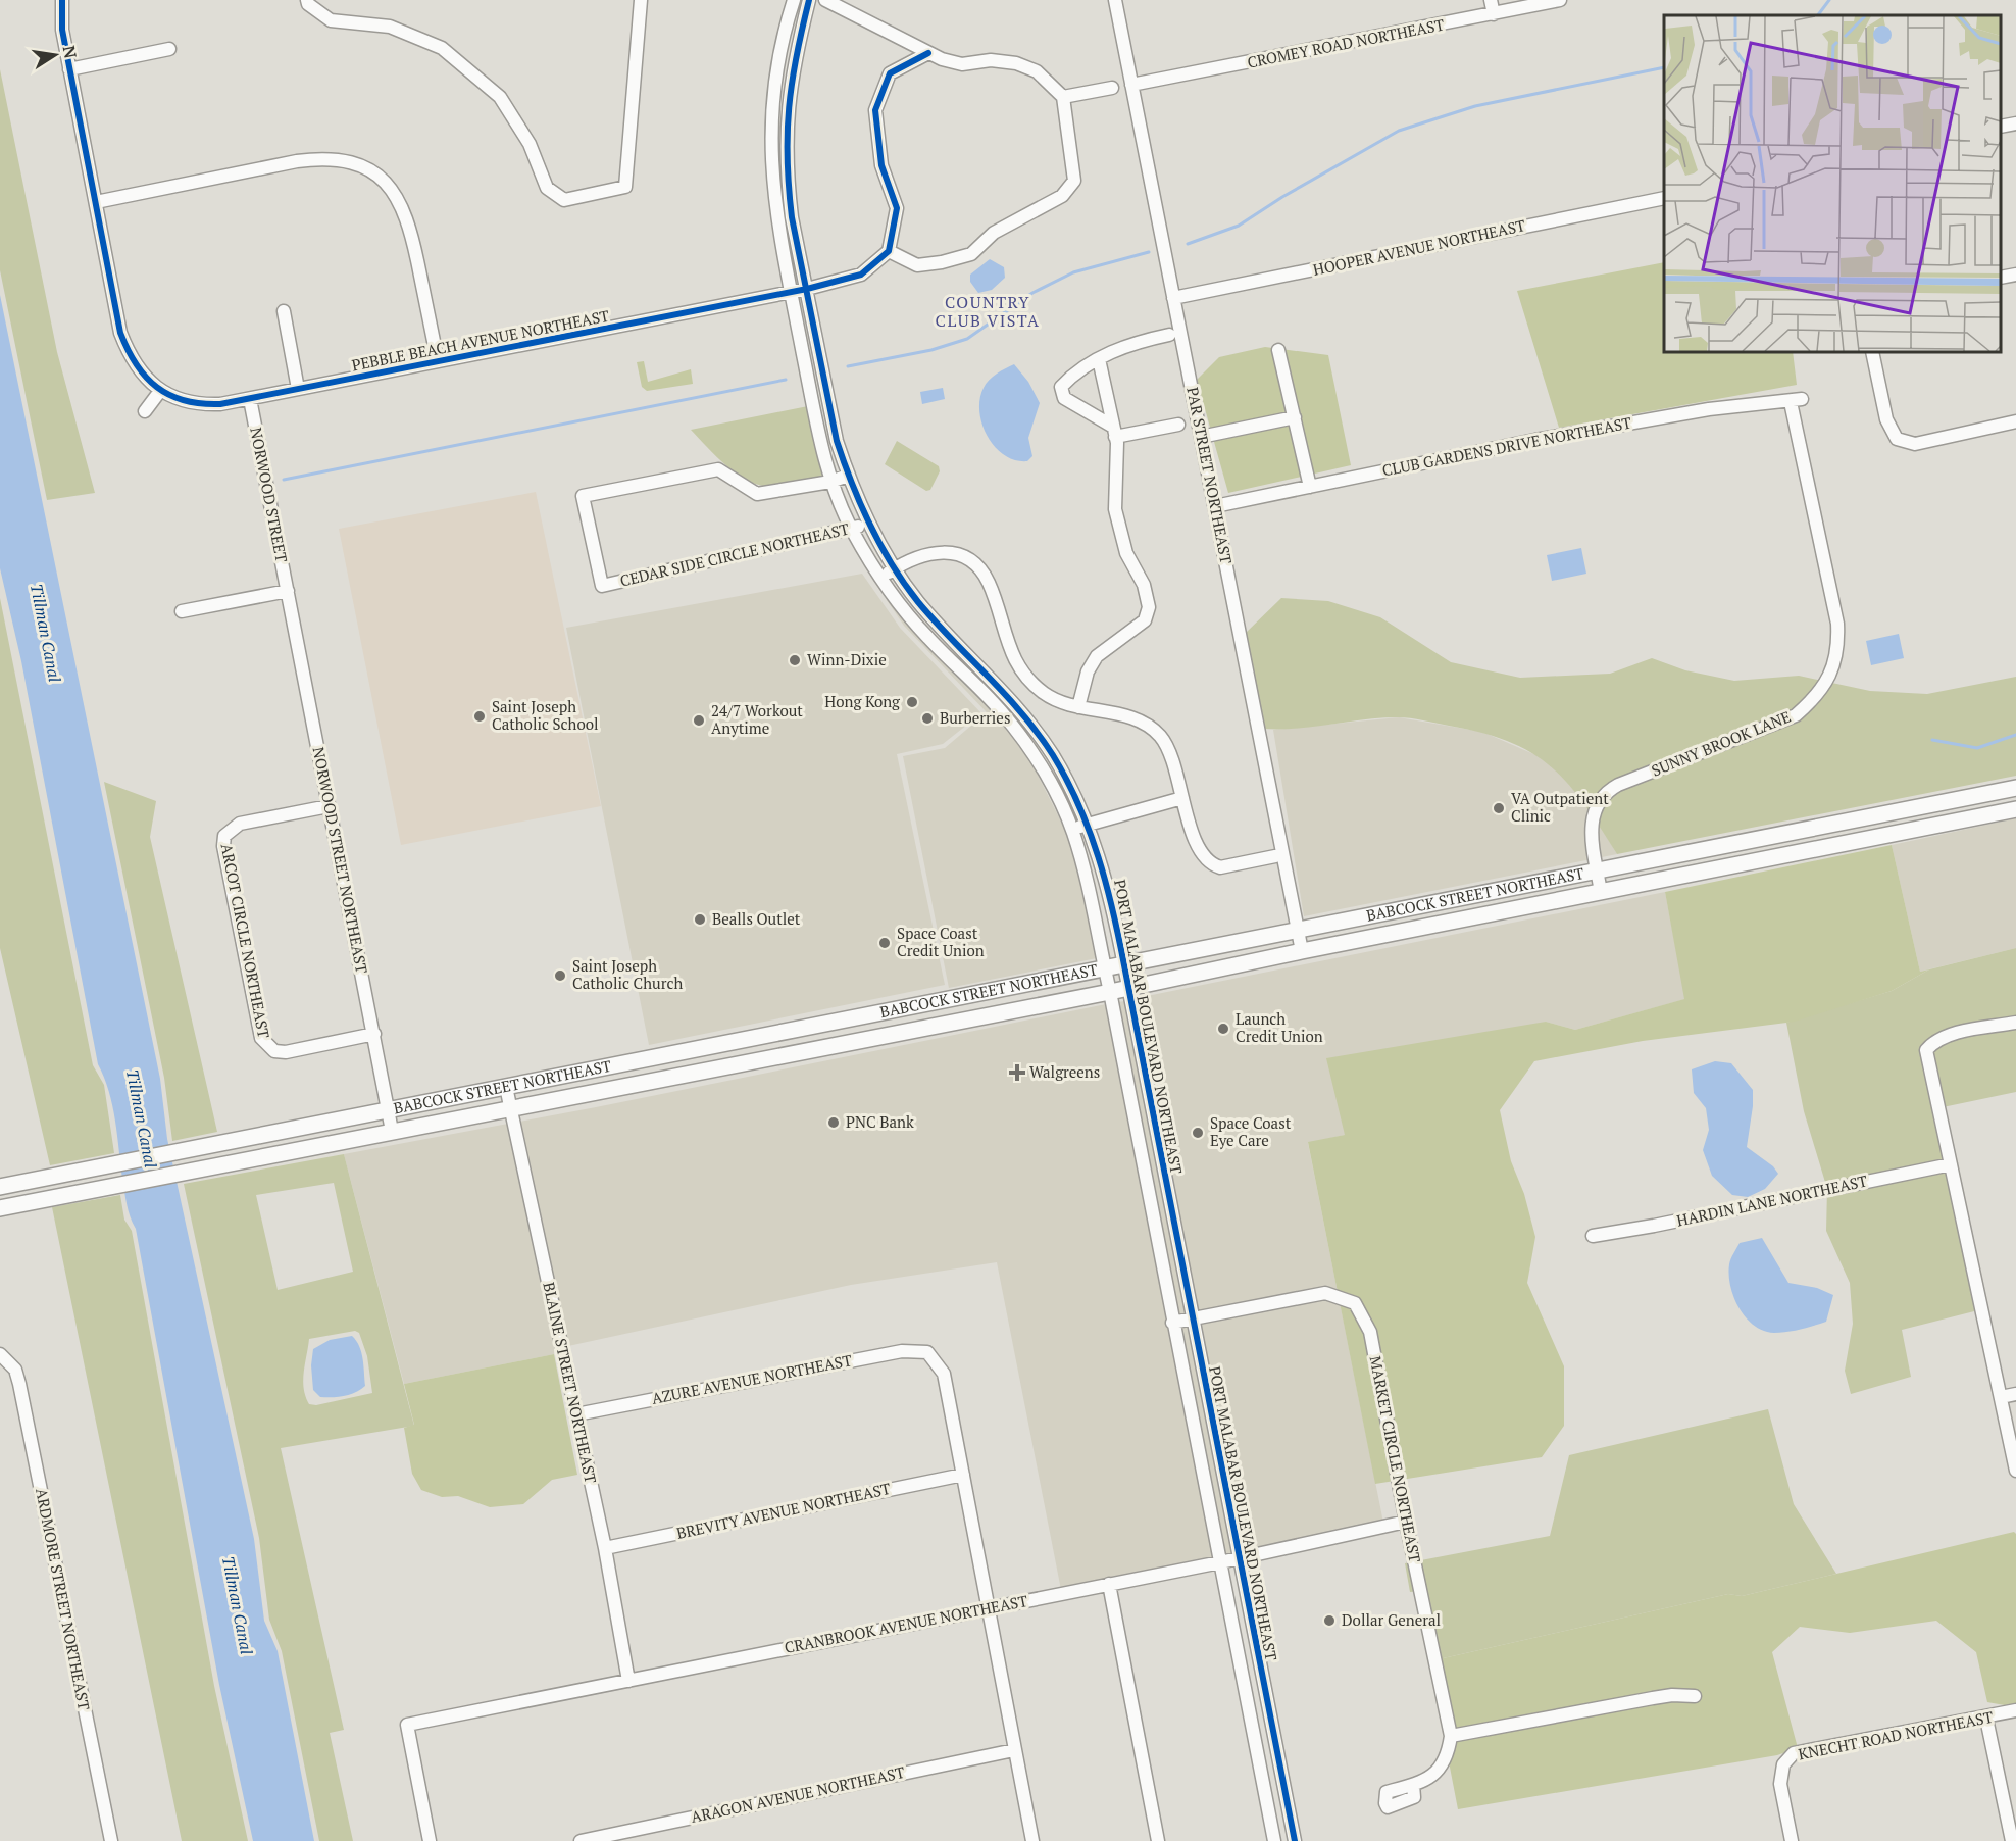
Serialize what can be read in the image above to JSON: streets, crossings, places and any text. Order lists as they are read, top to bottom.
{
  "streets": {
    "main road": ["BABCOCK STREET NORTHEAST"],
    "street": [
      "CROMEY ROAD NORTHEAST",
      "HOOPER AVENUE NORTHEAST",
      "PEBBLE BEACH AVENUE NORTHEAST",
      "CLUB GARDENS DRIVE NORTHEAST",
      "PAR STREET NORTHEAST",
      "NORWOOD STREET",
      "CEDAR SIDE CIRCLE NORTHEAST",
      "SUNNY BROOK LANE",
      "NORWOOD STREET NORTHEAST",
      "ARCOT CIRCLE NORTHEAST",
      "PORT MALABAR BOULEVARD NORTHEAST",
      "HARDIN LANE NORTHEAST",
      "AZURE AVENUE NORTHEAST",
      "BLAINE STREET NORTHEAST",
      "MARKET CIRCLE NORTHEAST",
      "BREVITY AVENUE NORTHEAST",
      "ARDMORE STREET NORTHEAST",
      "CRANBROOK AVENUE NORTHEAST",
      "KNECHT ROAD NORTHEAST",
      "ARAGON AVENUE NORTHEAST"
    ]
  },
  "crossings": [
    ["CROMEY ROAD NORTHEAST", "PAR STREET NORTHEAST"],
    ["HOOPER AVENUE NORTHEAST", "PAR STREET NORTHEAST"],
    ["PEBBLE BEACH AVENUE NORTHEAST", "NORWOOD STREET"],
    ["PEBBLE BEACH AVENUE NORTHEAST", "PORT MALABAR BOULEVARD NORTHEAST"],
    ["CLUB GARDENS DRIVE NORTHEAST", "PAR STREET NORTHEAST"],
    ["CLUB GARDENS DRIVE NORTHEAST", "SUNNY BROOK LANE"],
    ["PAR STREET NORTHEAST", "BABCOCK STREET NORTHEAST"],
    ["NORWOOD STREET", "NORWOOD STREET NORTHEAST"],
    ["CEDAR SIDE CIRCLE NORTHEAST", "PORT MALABAR BOULEVARD NORTHEAST"],
    ["SUNNY BROOK LANE", "BABCOCK STREET NORTHEAST"],
    ["NORWOOD STREET NORTHEAST", "BABCOCK STREET NORTHEAST"],
    ["NORWOOD STREET NORTHEAST", "ARCOT CIRCLE NORTHEAST"],
    ["BABCOCK STREET NORTHEAST", "PORT MALABAR BOULEVARD NORTHEAST"],
    ["BABCOCK STREET NORTHEAST", "BLAINE STREET NORTHEAST"],
    ["PORT MALABAR BOULEVARD NORTHEAST", "MARKET CIRCLE NORTHEAST"],
    ["PORT MALABAR BOULEVARD NORTHEAST", "CRANBROOK AVENUE NORTHEAST"],
    ["AZURE AVENUE NORTHEAST", "BLAINE STREET NORTHEAST"],
    ["AZURE AVENUE NORTHEAST", "BREVITY AVENUE NORTHEAST"],
    ["BLAINE STREET NORTHEAST", "BREVITY AVENUE NORTHEAST"],
    ["BLAINE STREET NORTHEAST", "CRANBROOK AVENUE NORTHEAST"],
    ["MARKET CIRCLE NORTHEAST", "CRANBROOK AVENUE NORTHEAST"]
  ],
  "districts": ["COUNTRY CLUB VISTA"],
  "water": ["Tillman Canal"],
  "places": {
    "other": [
      "Winn-Dixie",
      "Hong Kong",
      "Saint Joseph Catholic School",
      "Burberries",
      "24/7 Workout Anytime",
      "VA Outpatient Clinic",
      "Bealls Outlet",
      "Space Coast Credit Union",
      "Saint Joseph Catholic Church",
      "Launch Credit Union",
      "PNC Bank",
      "Space Coast Eye Care",
      "Dollar General"
    ],
    "health": ["Walgreens"]
  },
  "north": "right"
}
